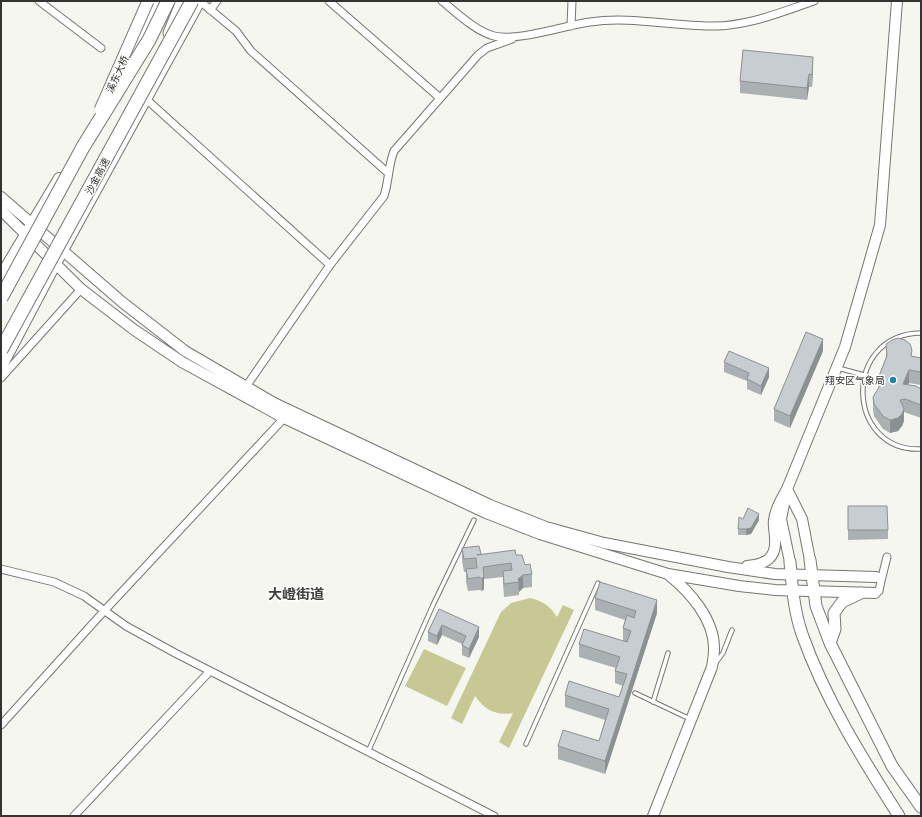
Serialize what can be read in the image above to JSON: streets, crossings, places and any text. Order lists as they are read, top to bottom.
{
  "streets": {
    "highway": ["沙金高速"],
    "main road": ["溪东大桥"]
  },
  "districts": ["大嶝街道"],
  "places": ["翔安区气象局"]
}
